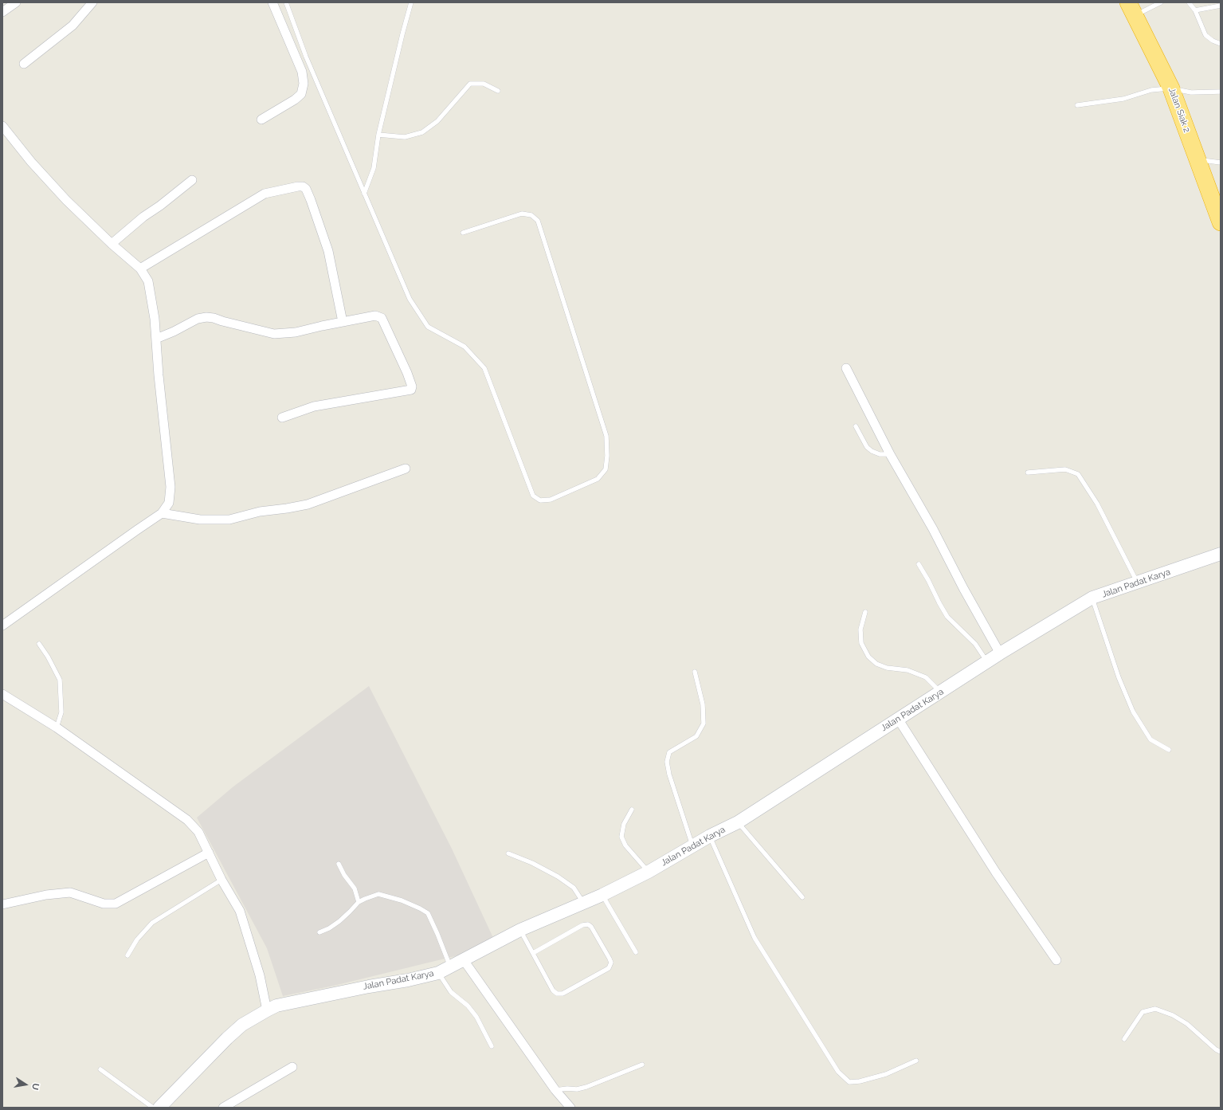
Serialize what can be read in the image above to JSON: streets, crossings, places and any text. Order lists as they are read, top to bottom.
{
  "streets": {
    "highway": ["Jalan Siak 2"],
    "street": ["Jalan Padat Karya"]
  },
  "north": "right"
}
